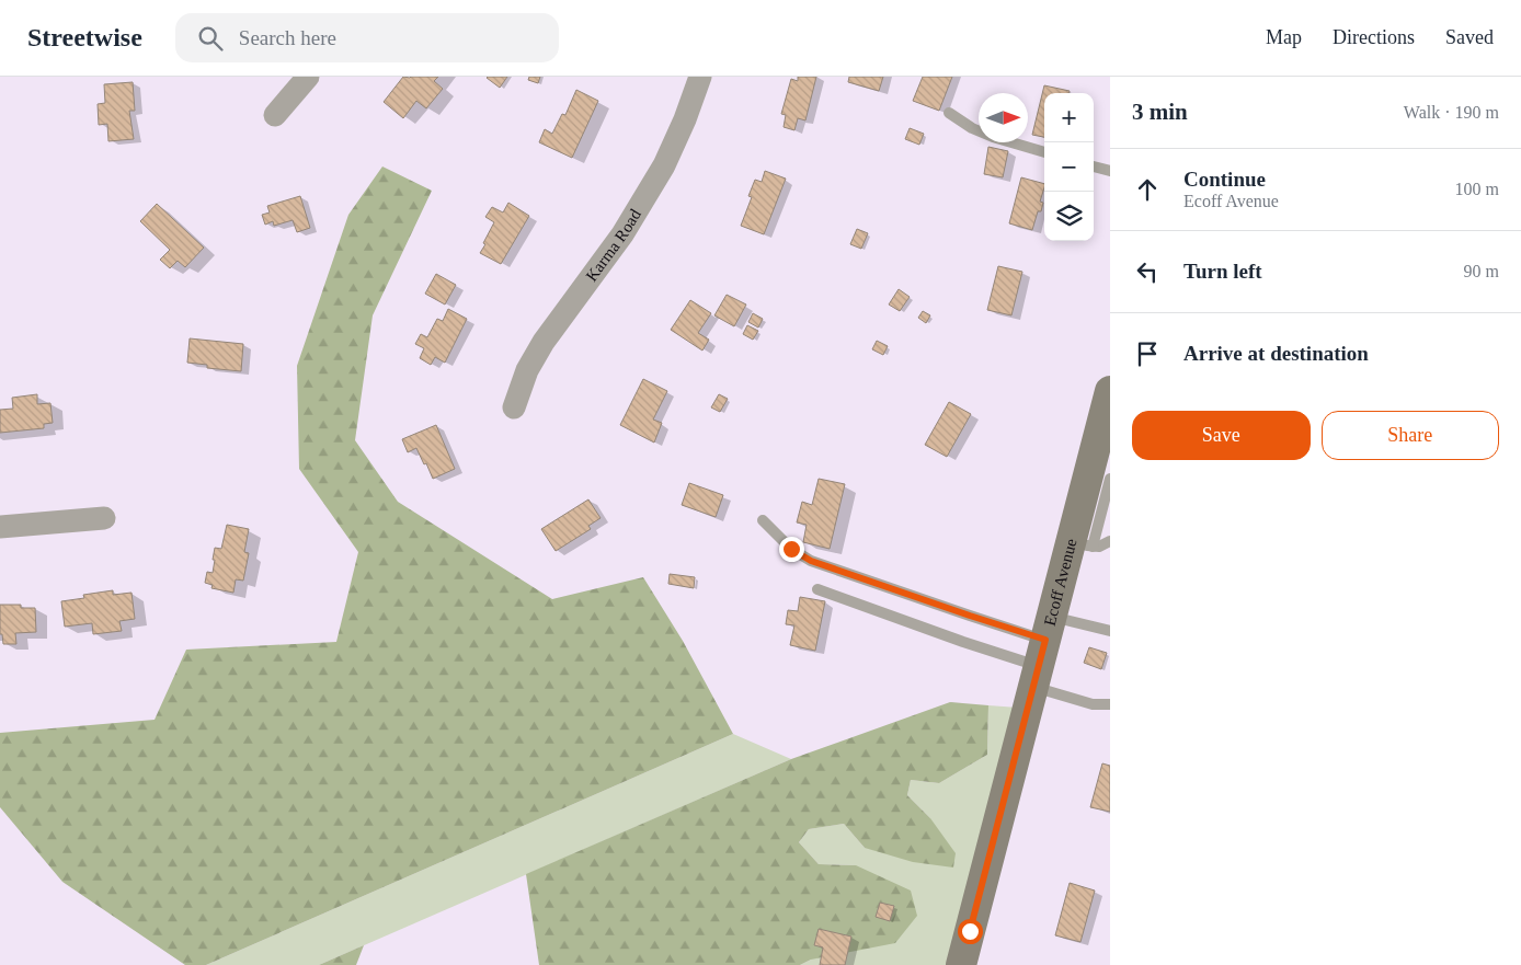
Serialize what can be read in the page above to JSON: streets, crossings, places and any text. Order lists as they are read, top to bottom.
{
  "streets": {
    "street": ["Karma Road", "Ecoff Avenue"]
  },
  "north": "right",
  "page": {
    "header": "Streetwise",
    "search": "Search here",
    "nav": ["Map", "Directions", "Saved"],
    "heading": ["3 min", "Walk · 190 m"],
    "map_buttons": ["+", "−"],
    "list": [
      ["Continue", "Ecoff Avenue", "100 m"],
      ["Turn left", "90 m"],
      "Arrive at destination"
    ],
    "buttons": ["Save", "Share"]
  }
}
